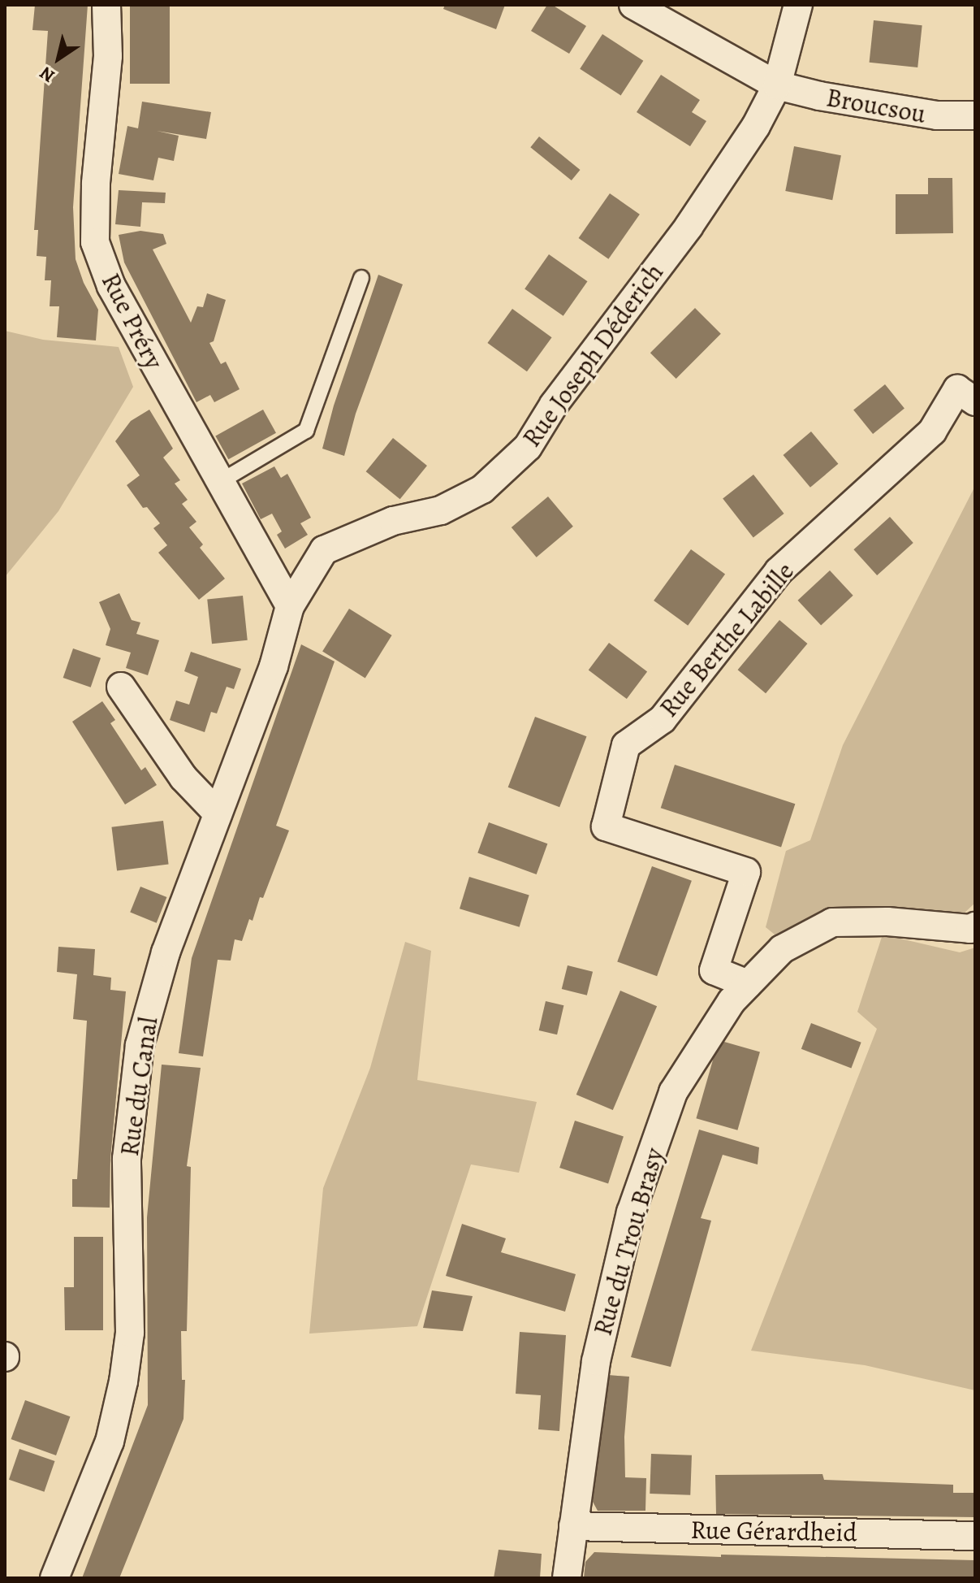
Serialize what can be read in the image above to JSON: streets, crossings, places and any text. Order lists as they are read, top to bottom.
{
  "streets": {
    "street": [
      "Broucsou",
      "Rue Préry",
      "Rue Joseph Déderich",
      "Rue Berthe Labille",
      "Rue du Canal",
      "Rue du Trou Brasy",
      "Rue Gérardheid"
    ]
  },
  "crossings": [
    ["Broucsou", "Rue Joseph Déderich"],
    ["Rue Préry", "Rue Joseph Déderich"],
    ["Rue Préry", "Rue du Canal"],
    ["Rue Joseph Déderich", "Rue du Canal"],
    ["Rue Berthe Labille", "Rue du Trou Brasy"],
    ["Rue du Trou Brasy", "Rue Gérardheid"]
  ],
  "north": "bottom left"
}
